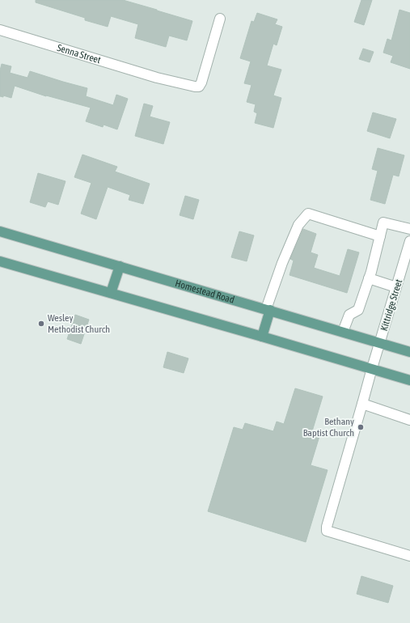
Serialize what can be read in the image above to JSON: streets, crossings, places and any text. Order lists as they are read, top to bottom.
{
  "streets": {
    "main road": ["Homestead Road"],
    "street": ["Senna Street", "Kittridge Street"]
  },
  "crossings": [
    ["Homestead Road", "Kittridge Street"]
  ],
  "places": ["Wesley Methodist Church", "Bethany Baptist Church"]
}
